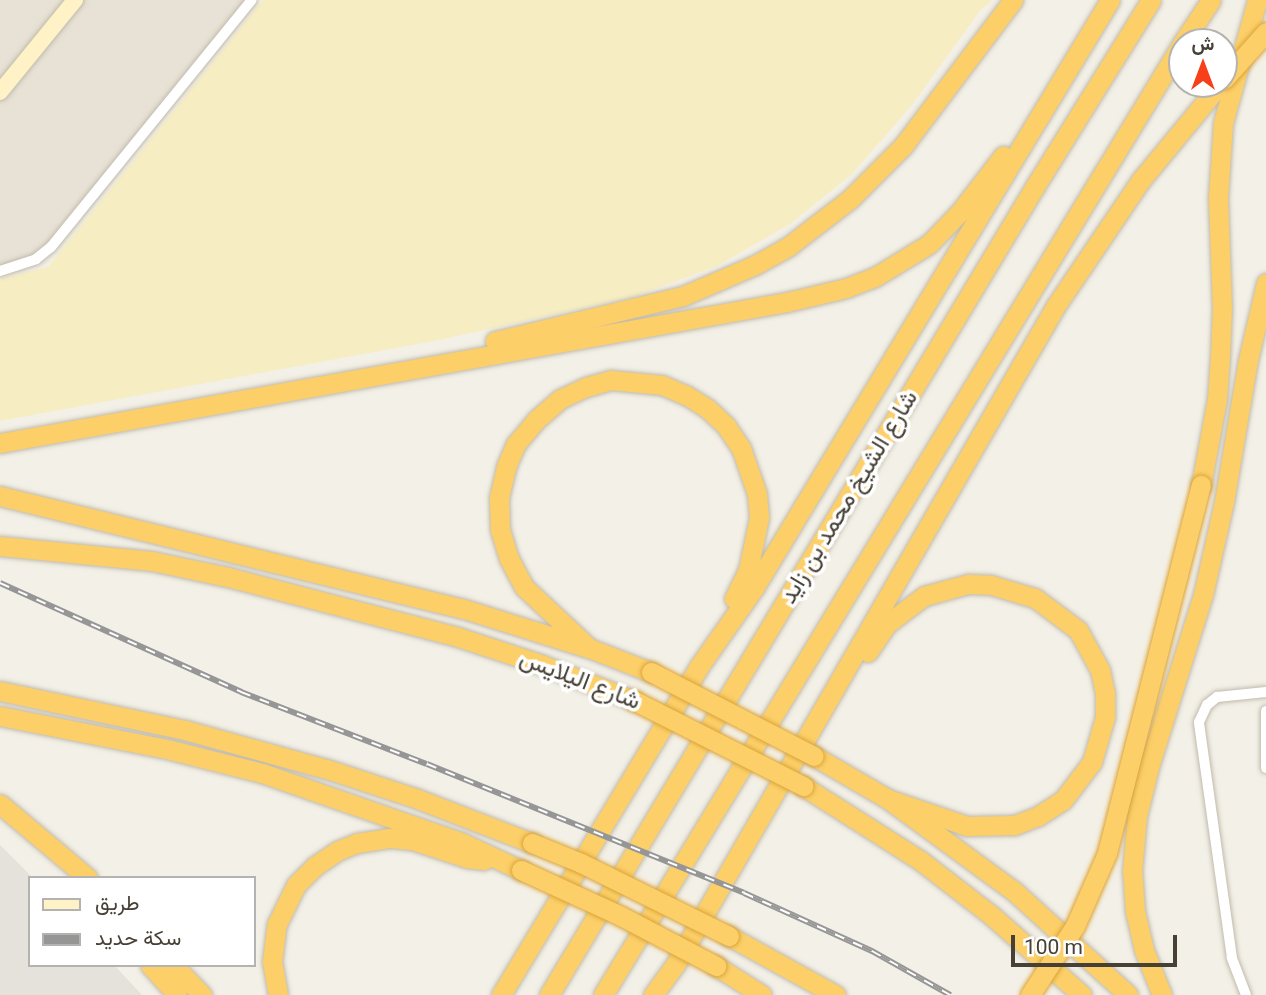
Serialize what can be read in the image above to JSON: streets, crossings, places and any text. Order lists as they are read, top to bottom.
{
  "streets": {
    "highway": ["شارع الشيخ محمد بن زايد", "شارع اليلايس"]
  },
  "legend": ["طريق", "سكة حديد"],
  "scale_bar": "100 m",
  "north": "top"
}
